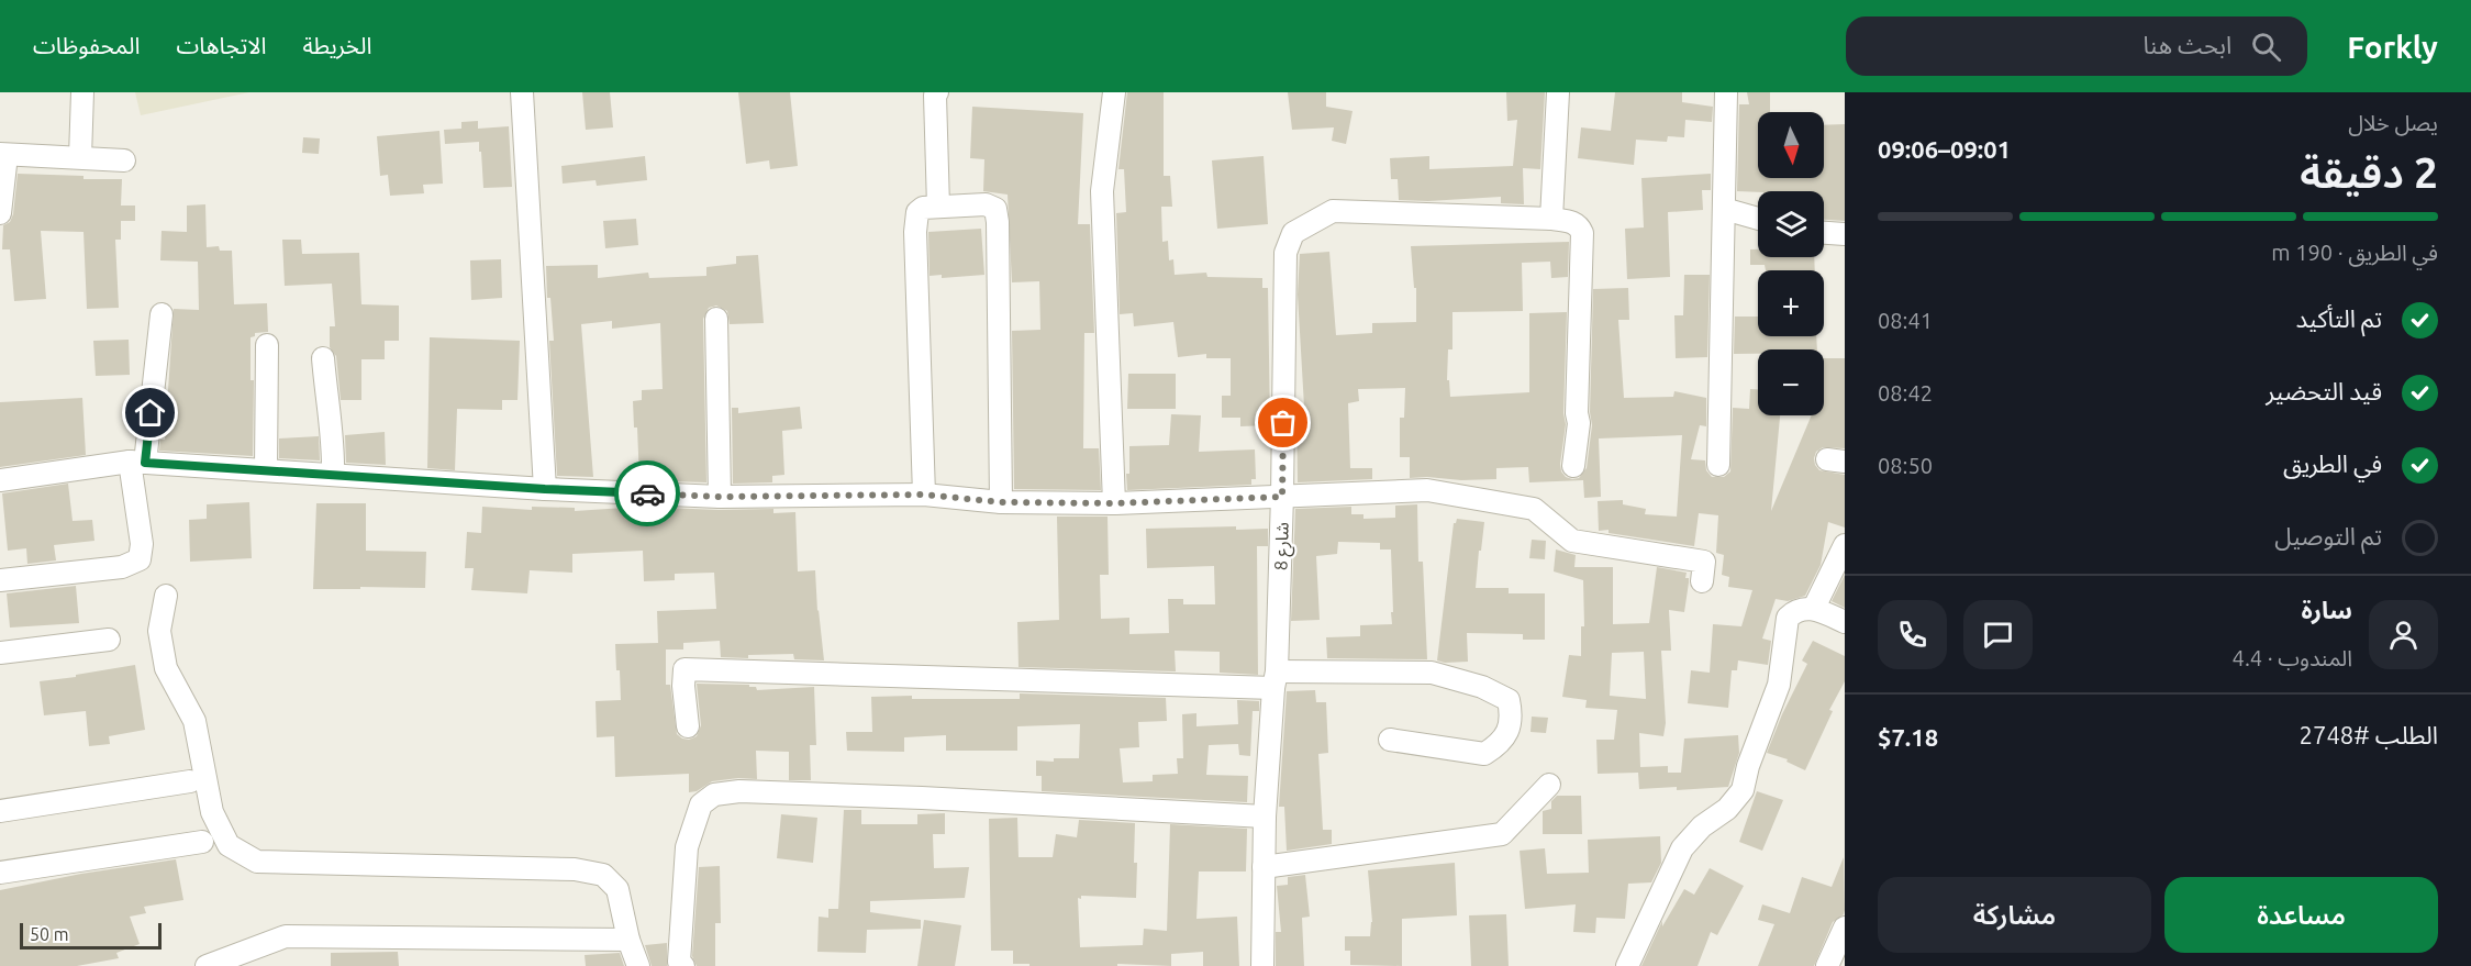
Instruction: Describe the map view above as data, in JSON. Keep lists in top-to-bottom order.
{
  "streets": {
    "street": ["شارع 8"]
  },
  "scale_bar": "50 m",
  "north": "bottom",
  "page": {
    "header": "Forkly",
    "search": "ابحث هنا",
    "nav": ["الخريطة", "الاتجاهات", "المحفوظات"],
    "heading": ["2 دقيقة", "يصل خلال", "09:01–09:06"],
    "panel": [
      "سارة",
      "المندوب · 4.4",
      "الطلب #2748",
      "$7.18"
    ],
    "map_buttons": ["+", "−"],
    "bar": "في الطريق · 190 m",
    "list": [
      ["تم التأكيد", "08:41"],
      ["قيد التحضير", "08:42"],
      ["في الطريق", "08:50"],
      "تم التوصيل"
    ],
    "buttons": ["مساعدة", "مشاركة"],
    "scale": "50 m"
  }
}
